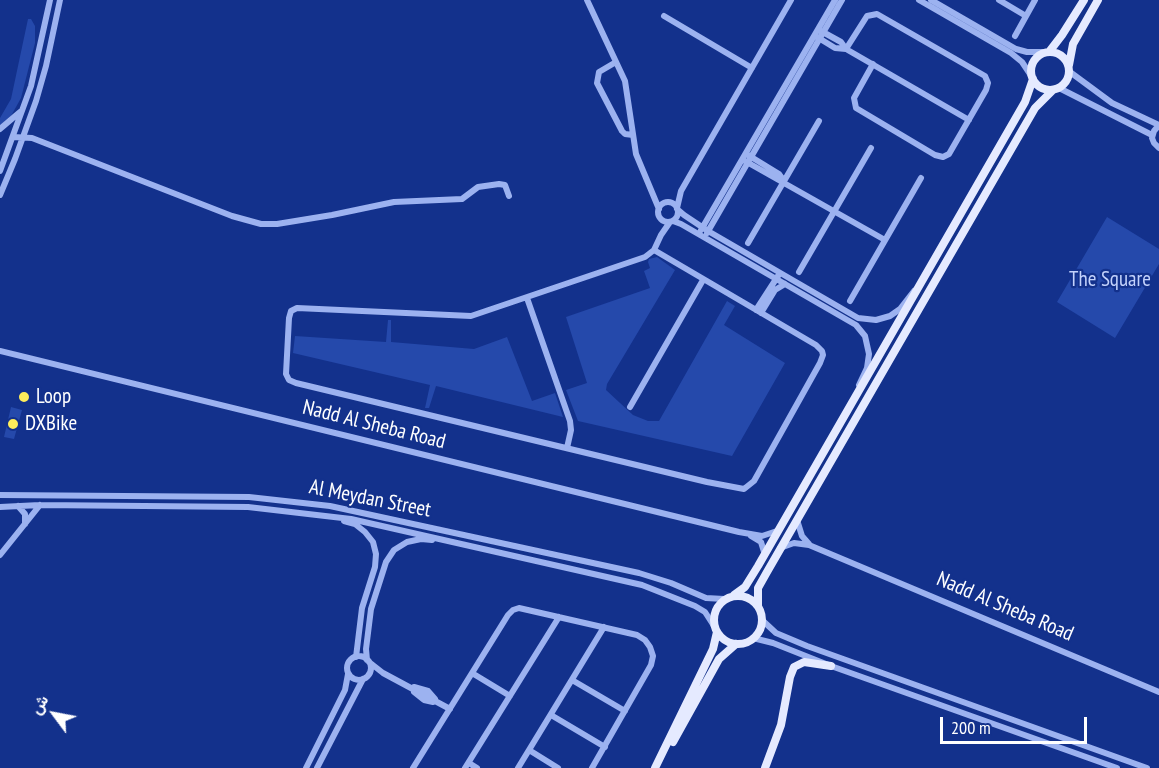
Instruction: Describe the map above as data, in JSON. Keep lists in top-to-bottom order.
{
  "streets": {
    "street": ["Nadd Al Sheba Road", "Al Meydan Street"]
  },
  "parks": ["The Square"],
  "places": ["Loop", "DXBike"],
  "scale_bar": "200 m",
  "north": "top left"
}
